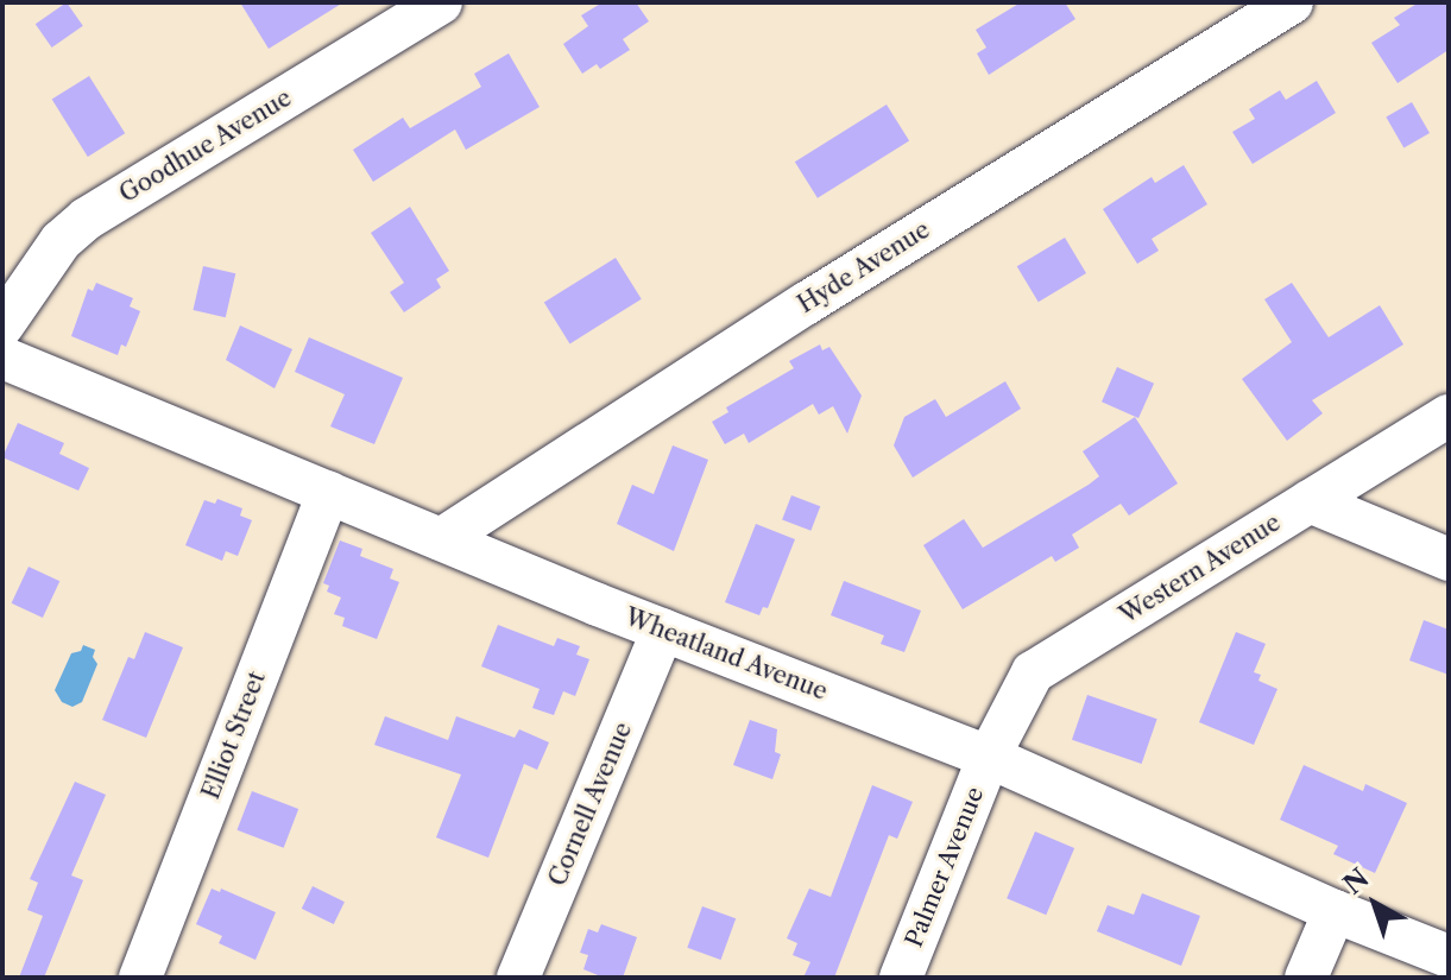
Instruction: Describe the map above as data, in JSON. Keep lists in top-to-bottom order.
{
  "streets": {
    "street": [
      "Goodhue Avenue",
      "Hyde Avenue",
      "Western Avenue",
      "Wheatland Avenue",
      "Elliot Street",
      "Cornell Avenue",
      "Palmer Avenue"
    ]
  },
  "crossings": [
    ["Hyde Avenue", "Wheatland Avenue"],
    ["Western Avenue", "Wheatland Avenue"],
    ["Western Avenue", "Palmer Avenue"],
    ["Wheatland Avenue", "Elliot Street"],
    ["Wheatland Avenue", "Cornell Avenue"],
    ["Wheatland Avenue", "Palmer Avenue"]
  ],
  "north": "top left"
}
